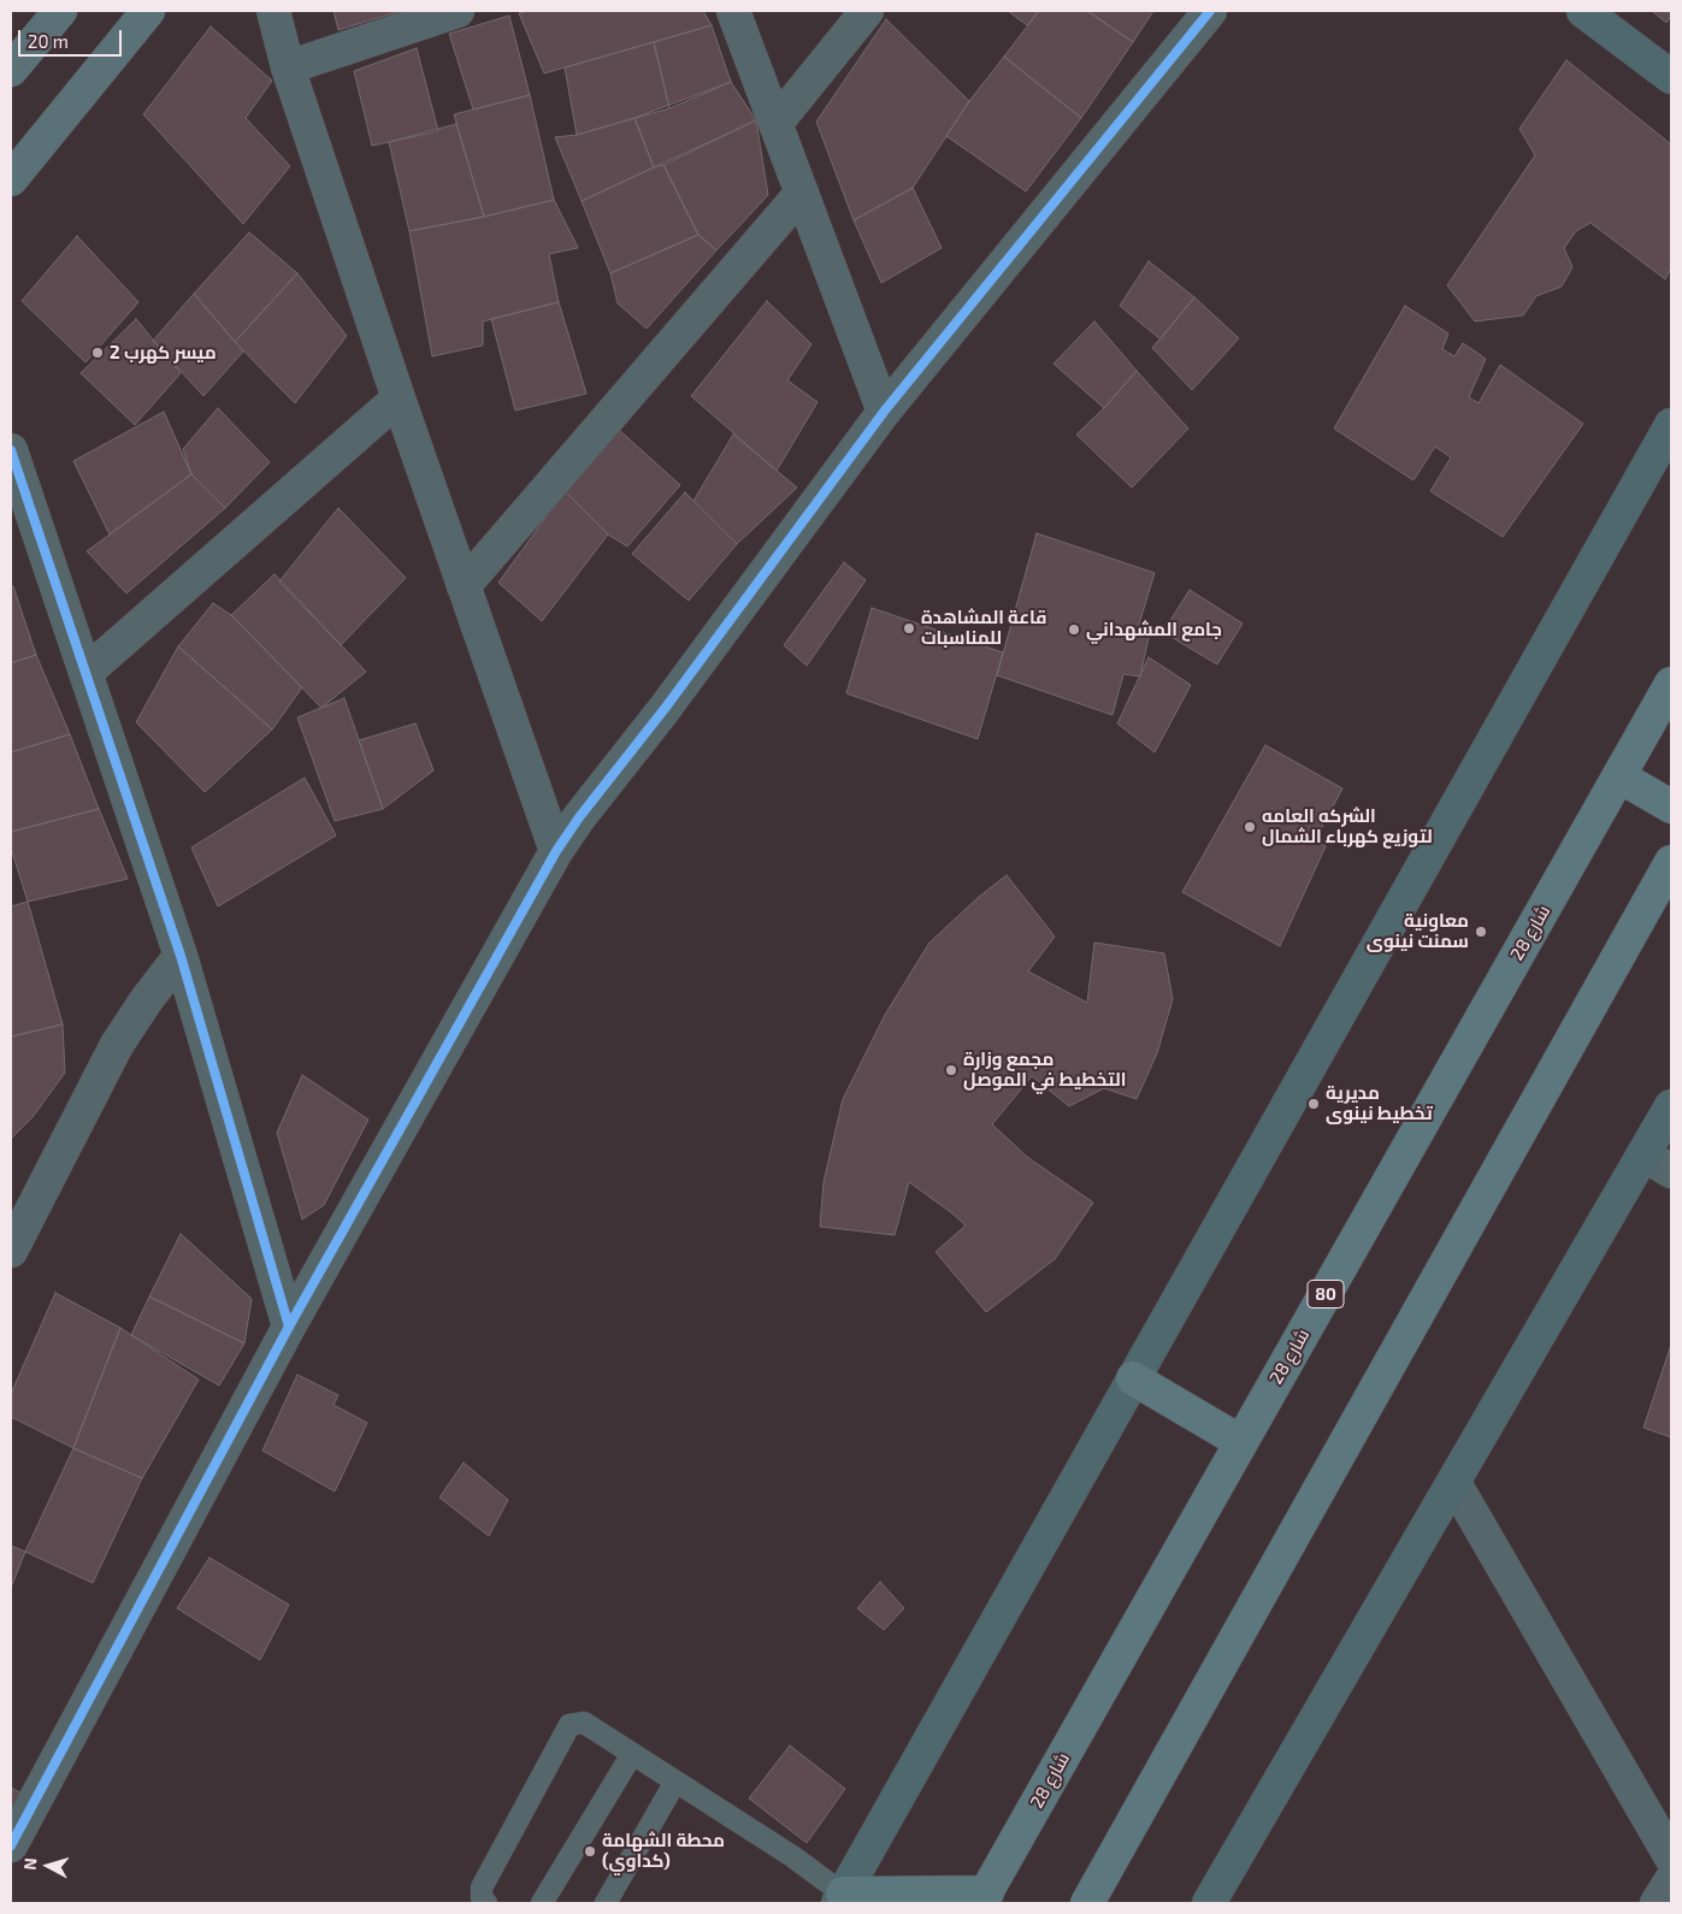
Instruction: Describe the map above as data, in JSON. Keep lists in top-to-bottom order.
{
  "streets": {
    "highway": ["شارع 28", "80"]
  },
  "places": [
    "ميسر كهرب 2",
    "قاعة المشاهدة للمناسبات",
    "جامع المشهداني",
    "الشركه العامه لتوزيع كهرباء الشمال",
    "معاونية سمنت نينوى",
    "مجمع وزارة التخطيط في الموصل",
    "مديرية تخطيط نينوى",
    "محطة الشهامة (كداوي)"
  ],
  "scale_bar": "20 m",
  "north": "left"
}
